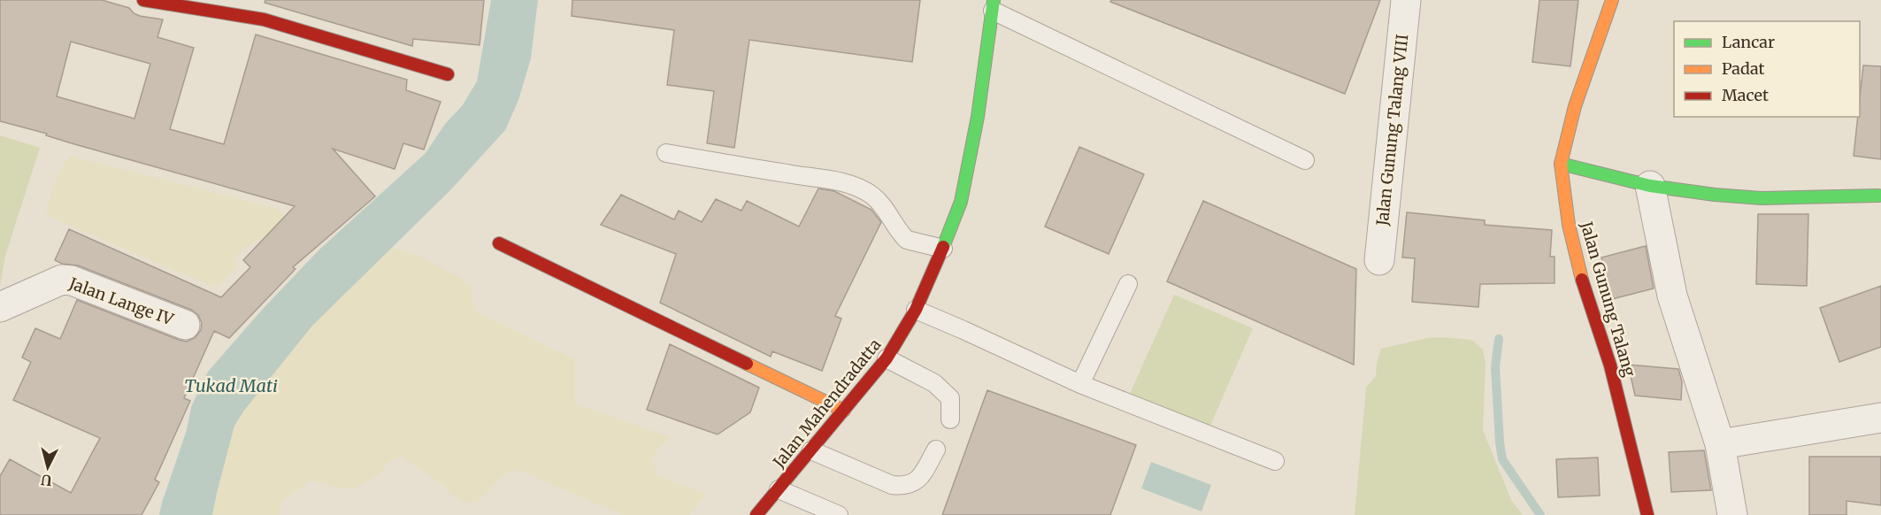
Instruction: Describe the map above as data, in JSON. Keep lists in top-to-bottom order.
{
  "streets": {
    "main road": ["Jalan Gunung Talang", "Jalan Mahendradatta"],
    "street": ["Jalan Gunung Talang VIII", "Jalan Lange IV"]
  },
  "water": ["Tukad Mati"],
  "legend": ["Lancar", "Padat", "Macet"],
  "north": "bottom"
}
